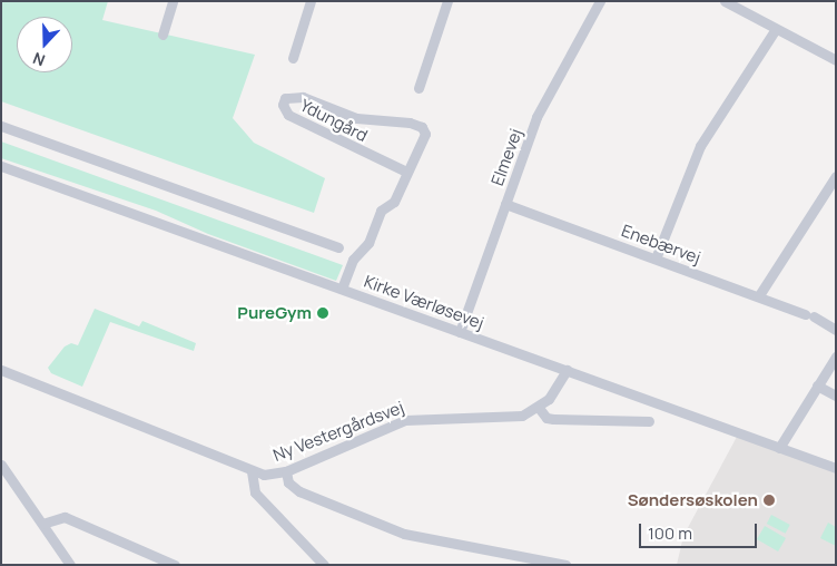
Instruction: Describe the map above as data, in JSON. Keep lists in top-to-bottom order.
{
  "streets": {
    "street": [
      "Ydungård",
      "Elmevej",
      "Enebærvej",
      "Kirke Værløsevej",
      "Ny Vestergårdsvej"
    ]
  },
  "crossings": [
    ["Ydungård", "Kirke Værløsevej"],
    ["Elmevej", "Enebærvej"],
    ["Elmevej", "Kirke Værløsevej"]
  ],
  "places": ["PureGym", "Søndersøskolen"],
  "scale_bar": "100 m",
  "north": "bottom"
}
